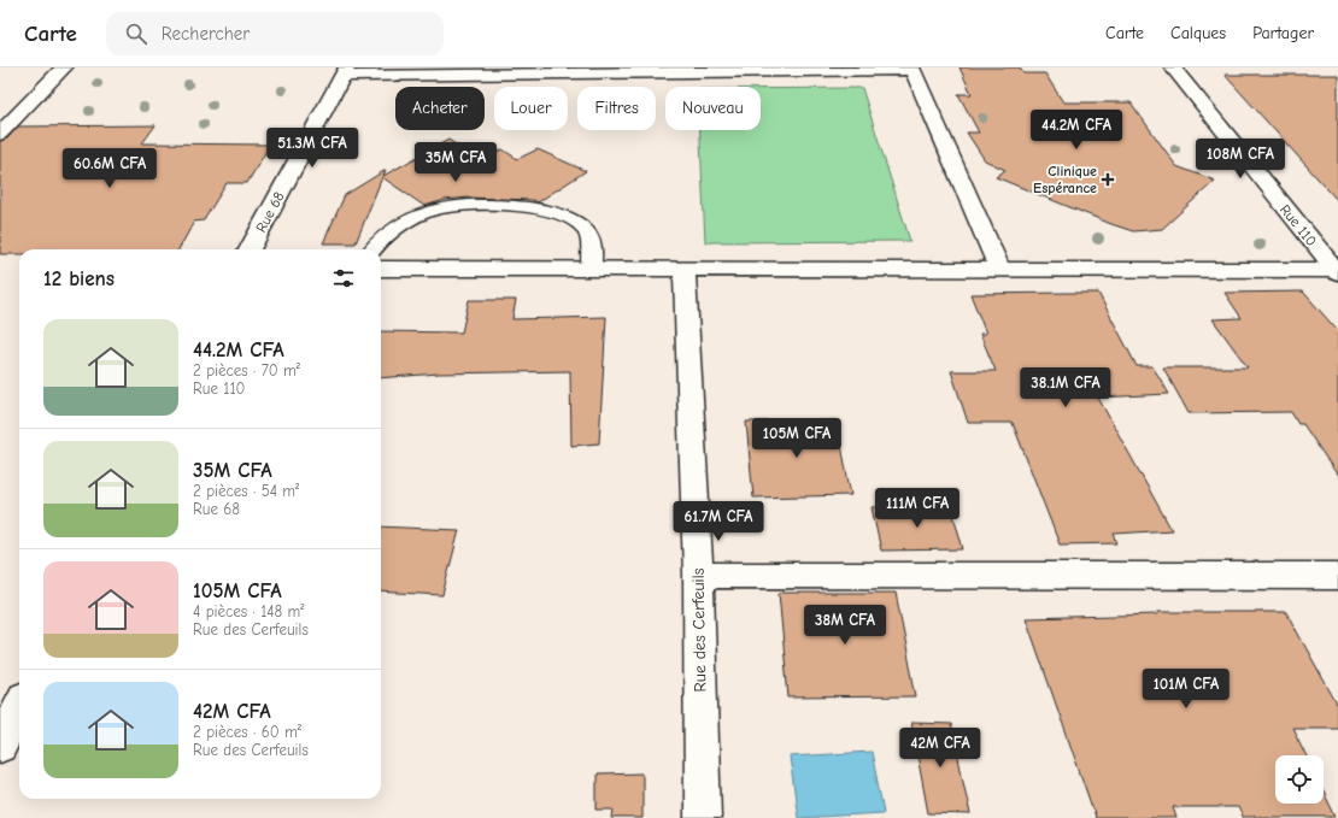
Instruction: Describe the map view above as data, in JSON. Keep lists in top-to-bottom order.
{
  "streets": {
    "street": ["Rue 68", "Rue 110", "Rue des Cerfeuils"]
  },
  "places": {
    "health": ["Clinique Espérance"]
  },
  "page": {
    "header": "Carte",
    "search": "Rechercher",
    "nav": ["Carte", "Calques", "Partager"],
    "chip": [
      "Acheter",
      "Louer",
      "Filtres",
      "Nouveau"
    ],
    "price": [
      "44.2M CFA",
      "51.3M CFA",
      "108M CFA",
      "35M CFA",
      "60.6M CFA",
      "38.1M CFA",
      "105M CFA",
      "111M CFA",
      "61.7M CFA",
      "38M CFA",
      "101M CFA",
      "42M CFA"
    ],
    "heading": "12 biens",
    "list": [
      {
        "name": "44.2M CFA",
        "note": "2 pièces · 70 m² · Rue 110"
      },
      {
        "name": "35M CFA",
        "note": "2 pièces · 54 m² · Rue 68"
      },
      {
        "name": "105M CFA",
        "note": "4 pièces · 148 m² · Rue des Cerfeuils"
      },
      {
        "name": "42M CFA",
        "note": "2 pièces · 60 m² · Rue des Cerfeuils"
      }
    ]
  }
}
